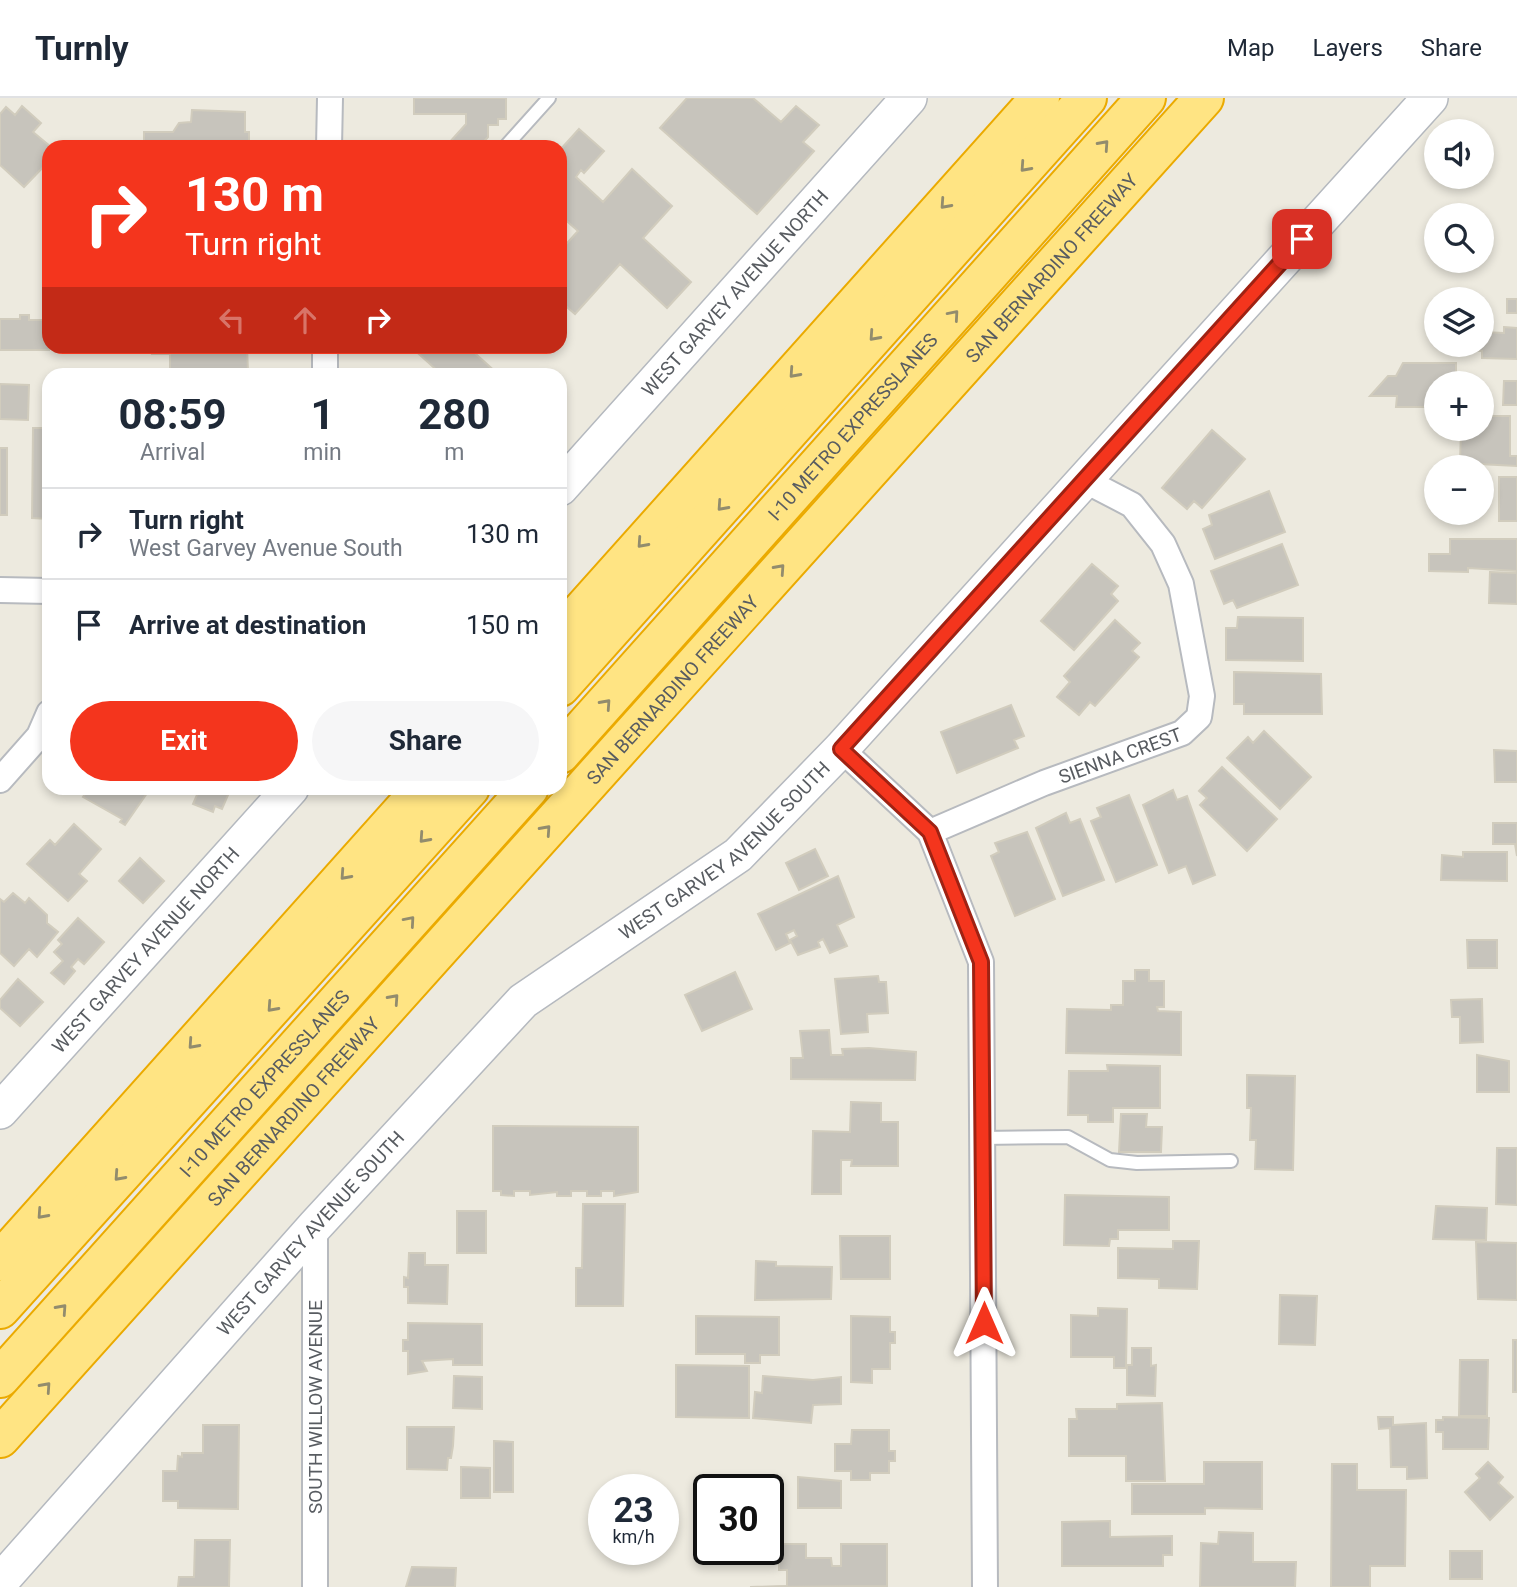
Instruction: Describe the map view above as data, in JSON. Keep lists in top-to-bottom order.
{
  "streets": {
    "highway": ["SAN BERNARDINO FREEWAY", "I-10 METRO EXPRESSLANES"],
    "street": [
      "WEST GARVEY AVENUE NORTH",
      "SIENNA CREST",
      "WEST GARVEY AVENUE SOUTH",
      "SOUTH WILLOW AVENUE"
    ]
  },
  "crossings": [
    ["SIENNA CREST", "WEST GARVEY AVENUE SOUTH"],
    ["WEST GARVEY AVENUE SOUTH", "SOUTH WILLOW AVENUE"]
  ],
  "page": {
    "header": "Turnly",
    "nav": ["Map", "Layers", "Share"],
    "map_buttons": ["+", "−"],
    "turn": ["130 m", "Turn right"],
    "eta": [
      "08:59",
      "Arrival",
      "1",
      "min",
      "280",
      "m"
    ],
    "list": [
      {
        "name": "Turn right",
        "note": "West Garvey Avenue South",
        "value": "130 m"
      },
      {
        "name": "Arrive at destination",
        "value": "150 m"
      }
    ],
    "buttons": ["Exit", "Share"],
    "speed": "23 km/h",
    "limit": "30"
  }
}
